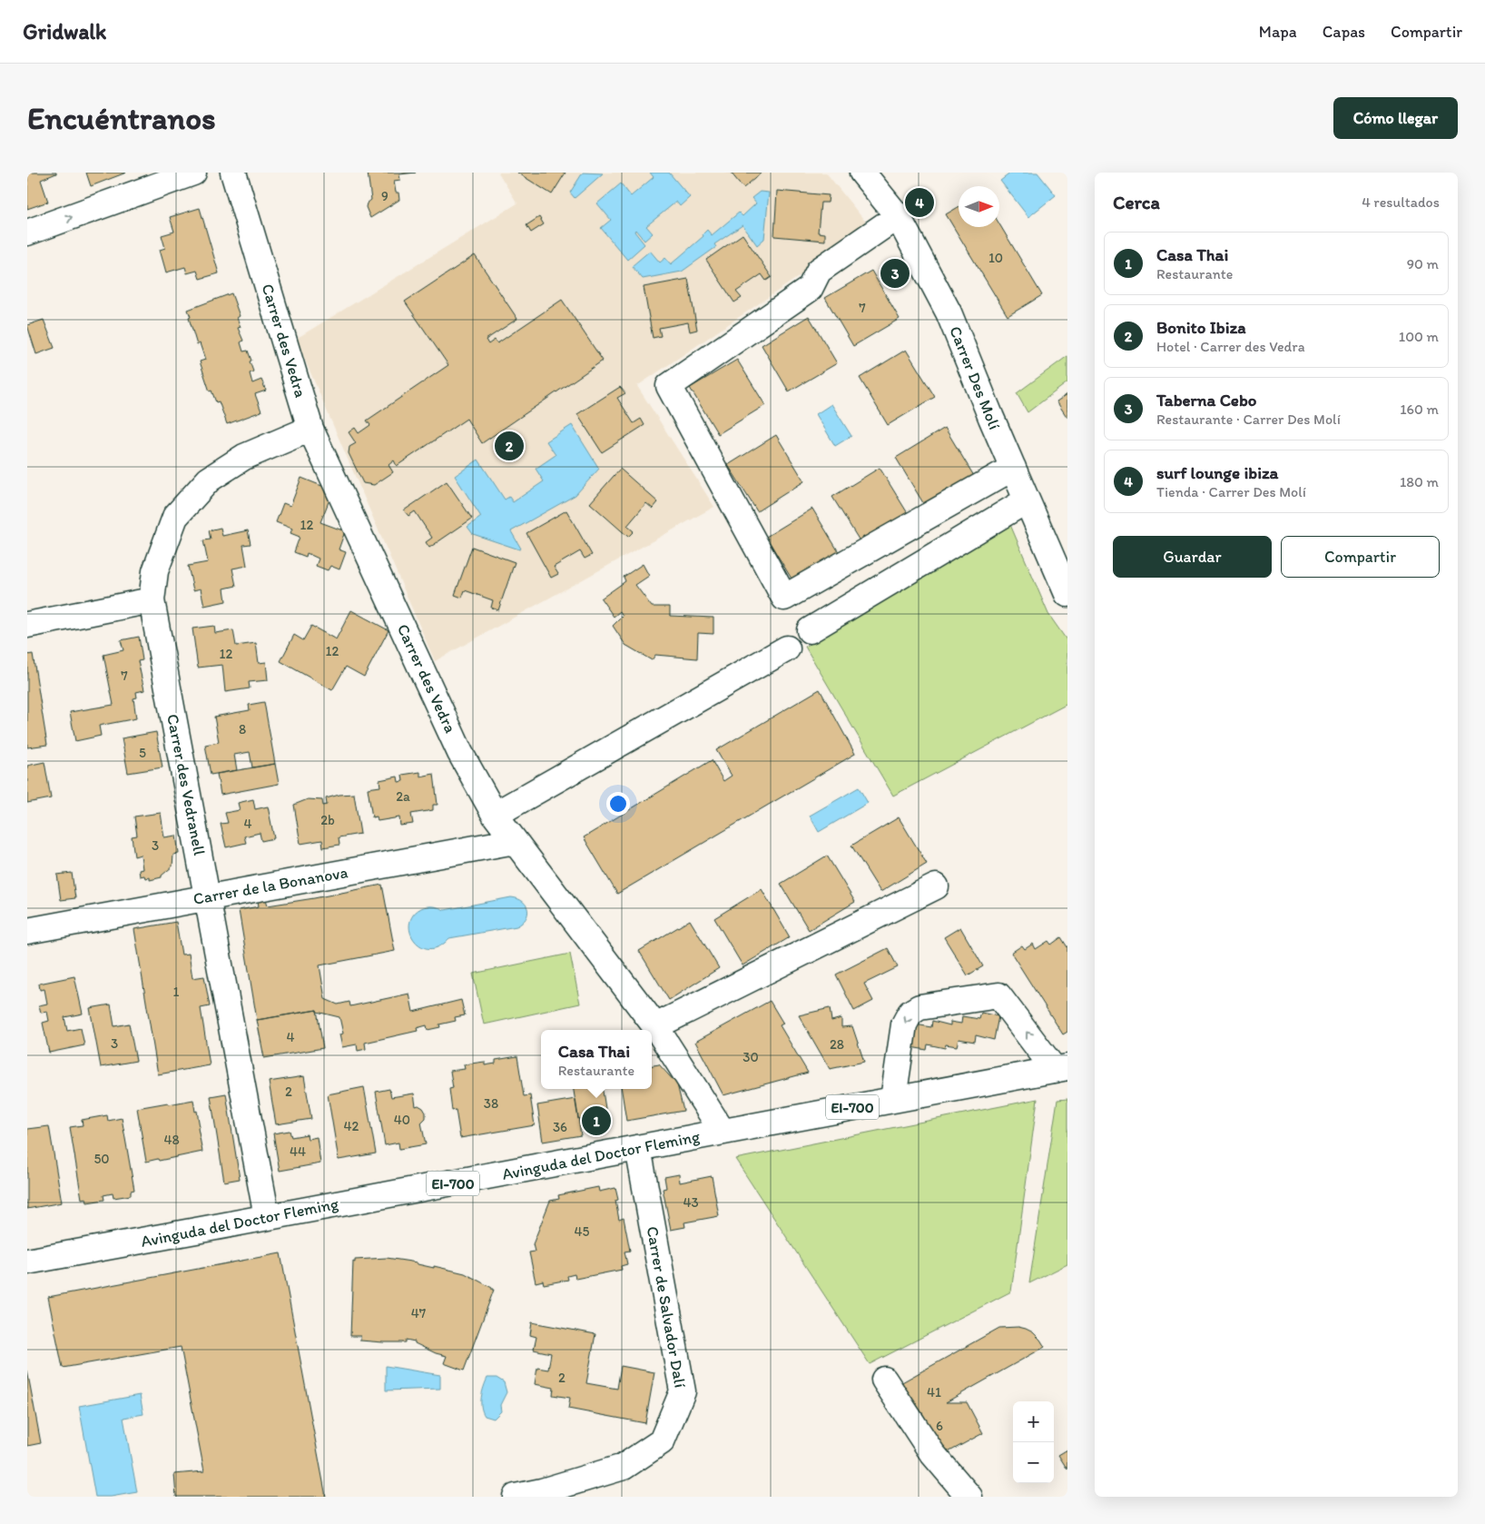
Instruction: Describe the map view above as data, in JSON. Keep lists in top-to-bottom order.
{
  "streets": {
    "street": [
      "Carrer des Vedra",
      "Carrer Des Molí",
      "Carrer des Vedranell",
      "Carrer de la Bonanova",
      "EI-700",
      "Avinguda del Doctor Fleming",
      "Carrer de Salvador Dalí"
    ]
  },
  "crossings": [
    ["Carrer des Vedra", "Carrer des Vedranell"],
    ["Carrer des Vedra", "Carrer de la Bonanova"],
    ["Carrer des Vedra", "Avinguda del Doctor Fleming"],
    ["Carrer des Vedranell", "Carrer de la Bonanova"],
    ["Carrer des Vedranell", "Avinguda del Doctor Fleming"],
    ["Avinguda del Doctor Fleming", "Carrer de Salvador Dalí"]
  ],
  "house_numbers": [
    "9",
    "10",
    "7",
    "12",
    "12",
    "12",
    "7",
    "8",
    "5",
    "2a",
    "2b",
    "4",
    "3",
    "1",
    "4",
    "3",
    "28",
    "30",
    "2",
    "38",
    "40",
    "42",
    "36",
    "48",
    "44",
    "50",
    "43",
    "45",
    "47",
    "2",
    "41",
    "6"
  ],
  "north": "right",
  "page": {
    "header": "Gridwalk",
    "nav": ["Mapa", "Capas", "Compartir"],
    "buttons": [
      "Cómo llegar",
      ["Guardar", "Compartir"]
    ],
    "title": "Encuéntranos",
    "heading": ["Cerca", "4 resultados"],
    "pins": [
      "4",
      "3",
      "2",
      "1"
    ],
    "list": [
      {
        "mark": "1",
        "name": "Casa Thai",
        "note": "Restaurante",
        "value": "90 m"
      },
      {
        "mark": "2",
        "name": "Bonito Ibiza",
        "note": "Hotel · Carrer des Vedra",
        "value": "100 m"
      },
      {
        "mark": "3",
        "name": "Taberna Cebo",
        "note": "Restaurante · Carrer Des Molí",
        "value": "160 m"
      },
      {
        "mark": "4",
        "name": "surf lounge ibiza",
        "note": "Tienda · Carrer Des Molí",
        "value": "180 m"
      }
    ],
    "popup": ["Casa Thai", "Restaurante"],
    "map_buttons": ["+", "−"]
  }
}
